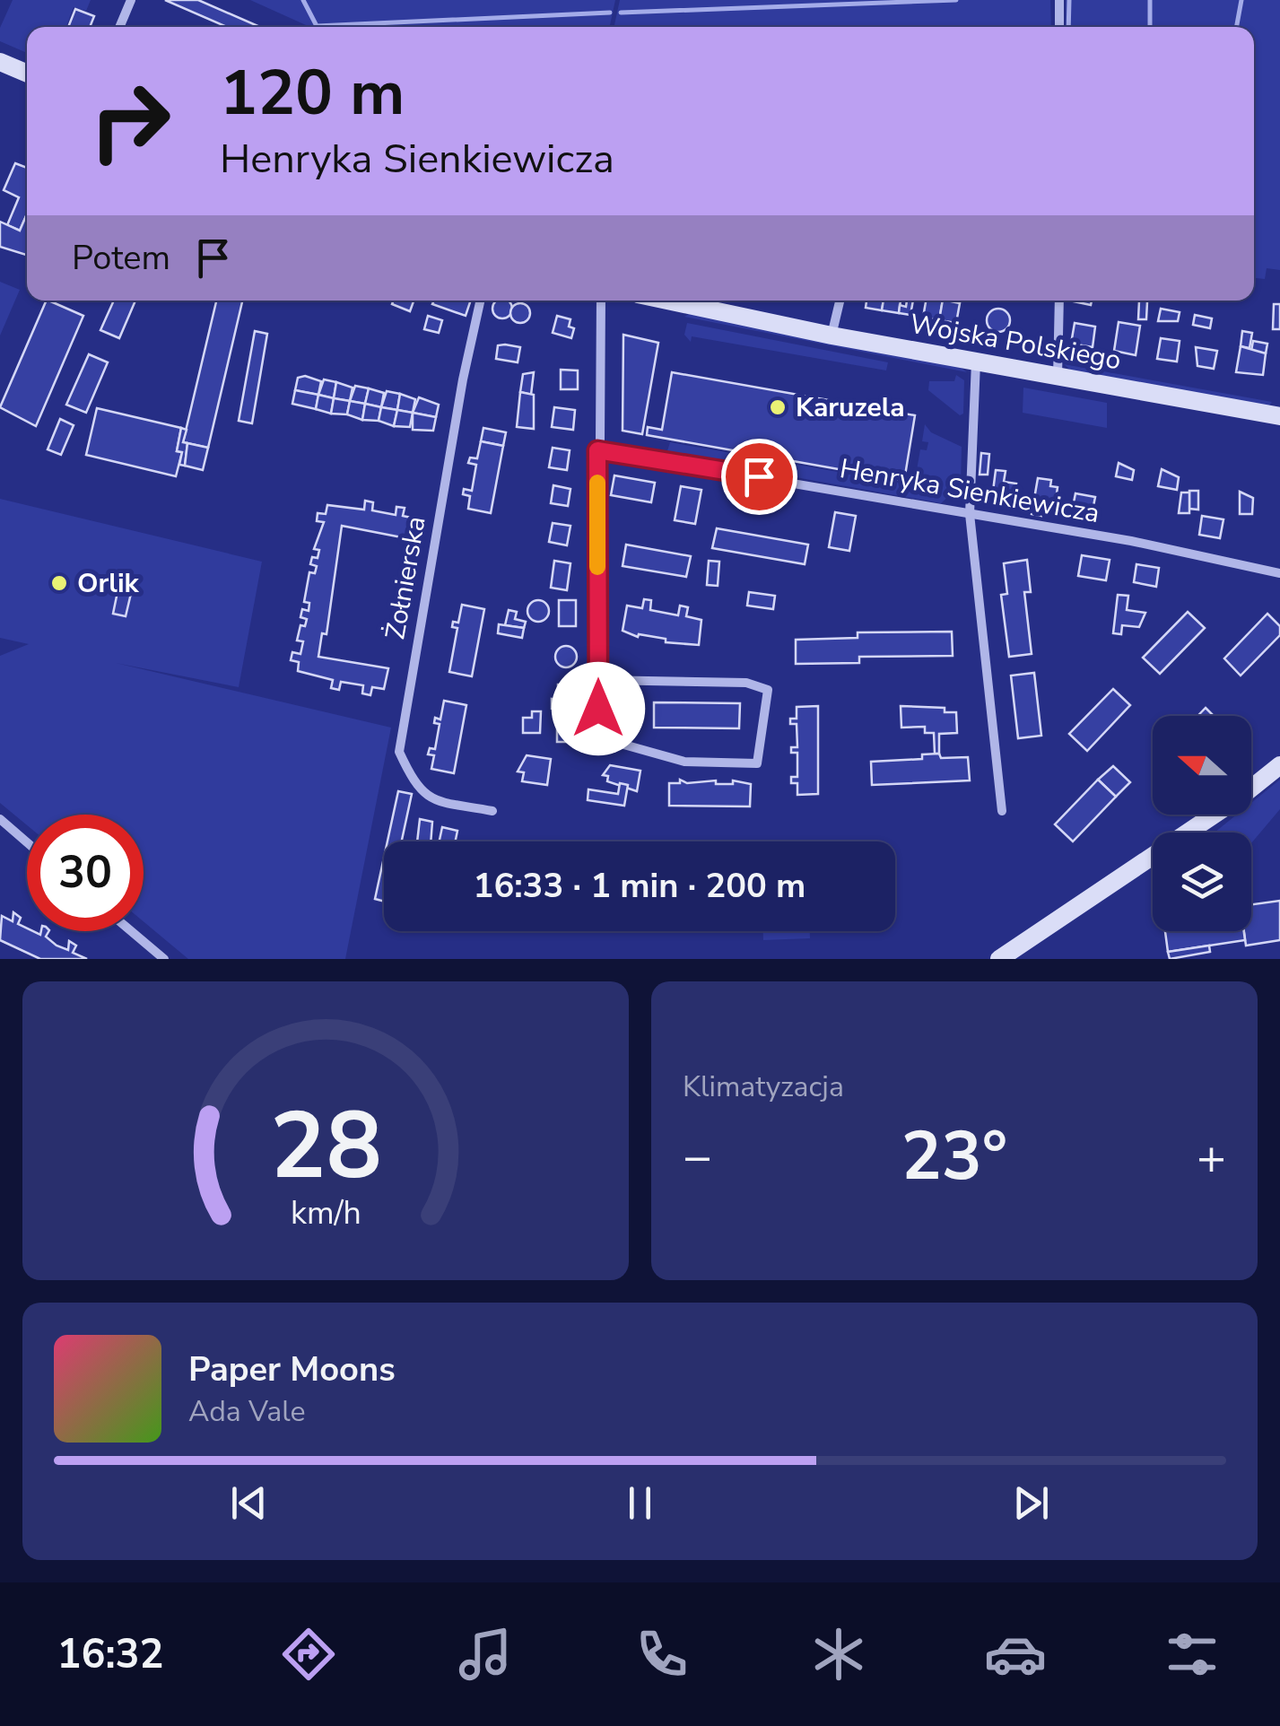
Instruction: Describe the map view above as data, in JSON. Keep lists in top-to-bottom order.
{
  "streets": {
    "street": ["Wojska Polskiego", "Henryka Sienkiewicza", "Żołnierska"]
  },
  "places": ["Karuzela", "Orlik"],
  "north": "left",
  "page": {
    "turn": ["120 m", "Henryka Sienkiewicza"],
    "then": "Potem",
    "limit": "30",
    "trip": "16:33 · 1 min · 200 m",
    "tile": "Klimatyzacja",
    "heat": ["−", "23°", "+"],
    "song": ["Paper Moons", "Ada Vale"],
    "tabs": "16:32",
    "gauge": ["28", "km/h"]
  }
}
